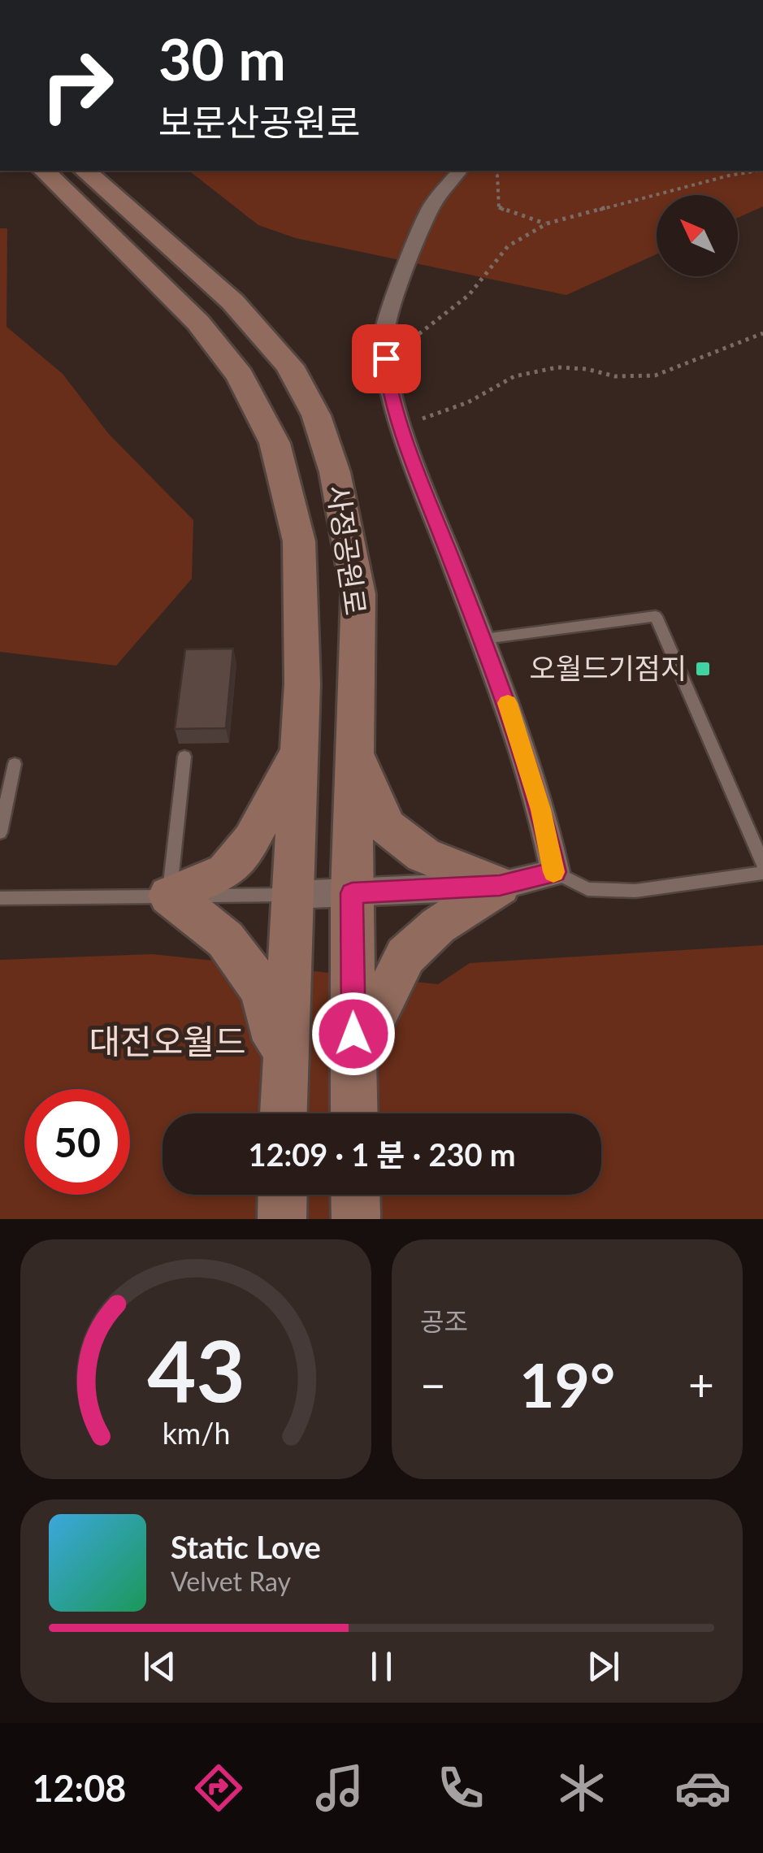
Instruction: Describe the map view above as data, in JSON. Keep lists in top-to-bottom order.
{
  "streets": {
    "main road": ["사정공원로"]
  },
  "parks": ["대전오월드"],
  "places": {
    "transit": ["오월드기점지"]
  },
  "north": "top left",
  "page": {
    "turn": ["30 m", "보문산공원로"],
    "limit": "50",
    "trip": "12:09 · 1 분 · 230 m",
    "tile": "공조",
    "heat": ["−", "19°", "+"],
    "song": ["Static Love", "Velvet Ray"],
    "tabs": "12:08",
    "gauge": ["43", "km/h"]
  }
}
